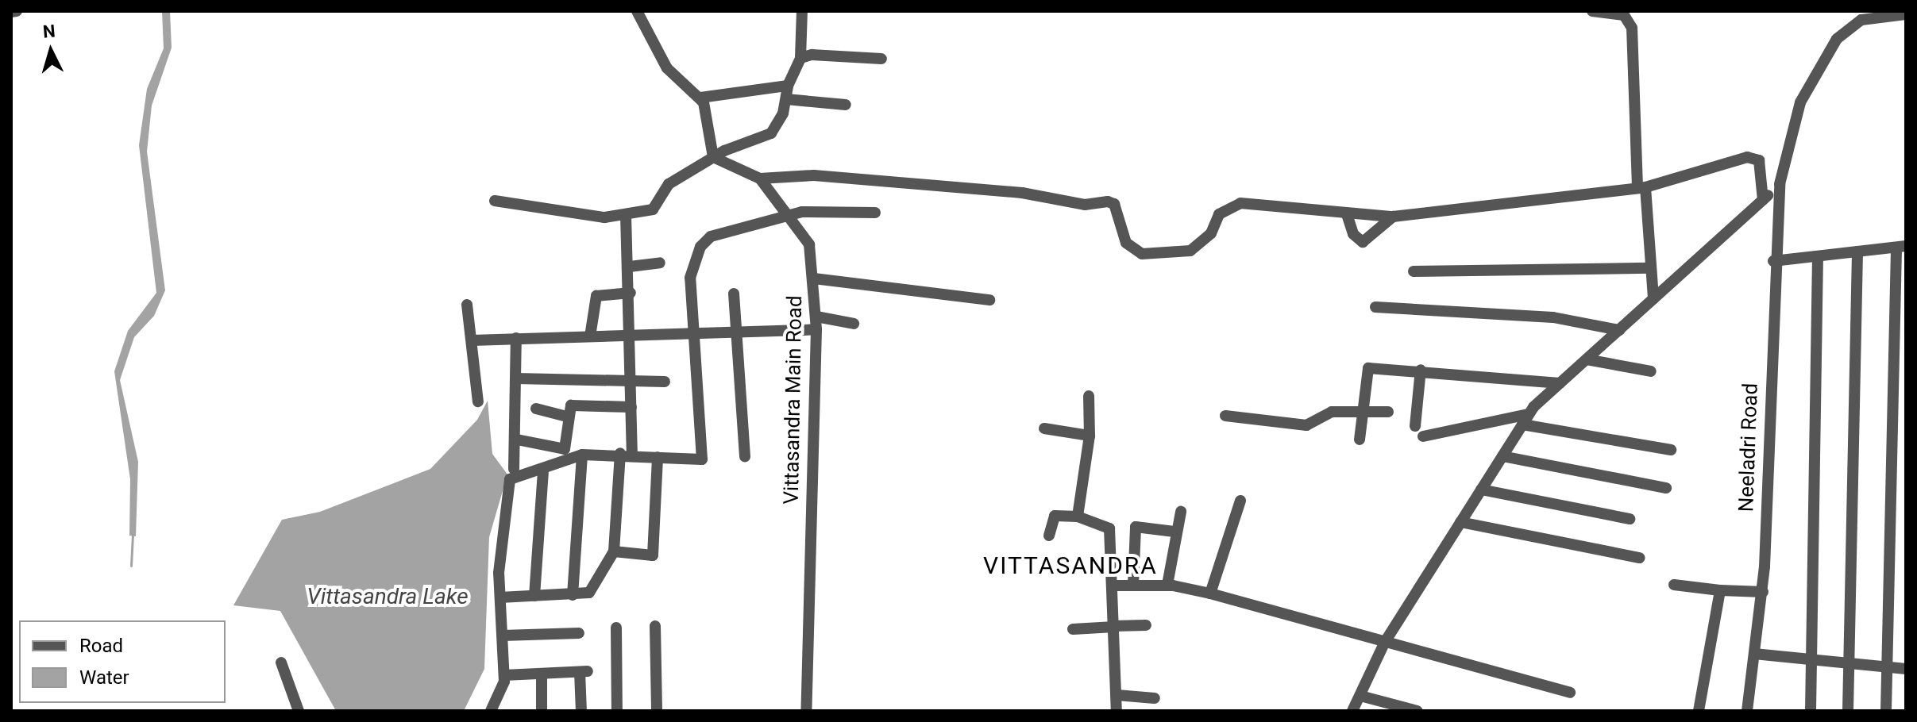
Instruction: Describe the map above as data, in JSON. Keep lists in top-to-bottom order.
{
  "streets": {
    "street": ["Vittasandra Main Road", "Neeladri Road"]
  },
  "districts": ["VITTASANDRA"],
  "water": ["Vittasandra Lake"],
  "legend": ["Road", "Water"],
  "north": "top"
}
